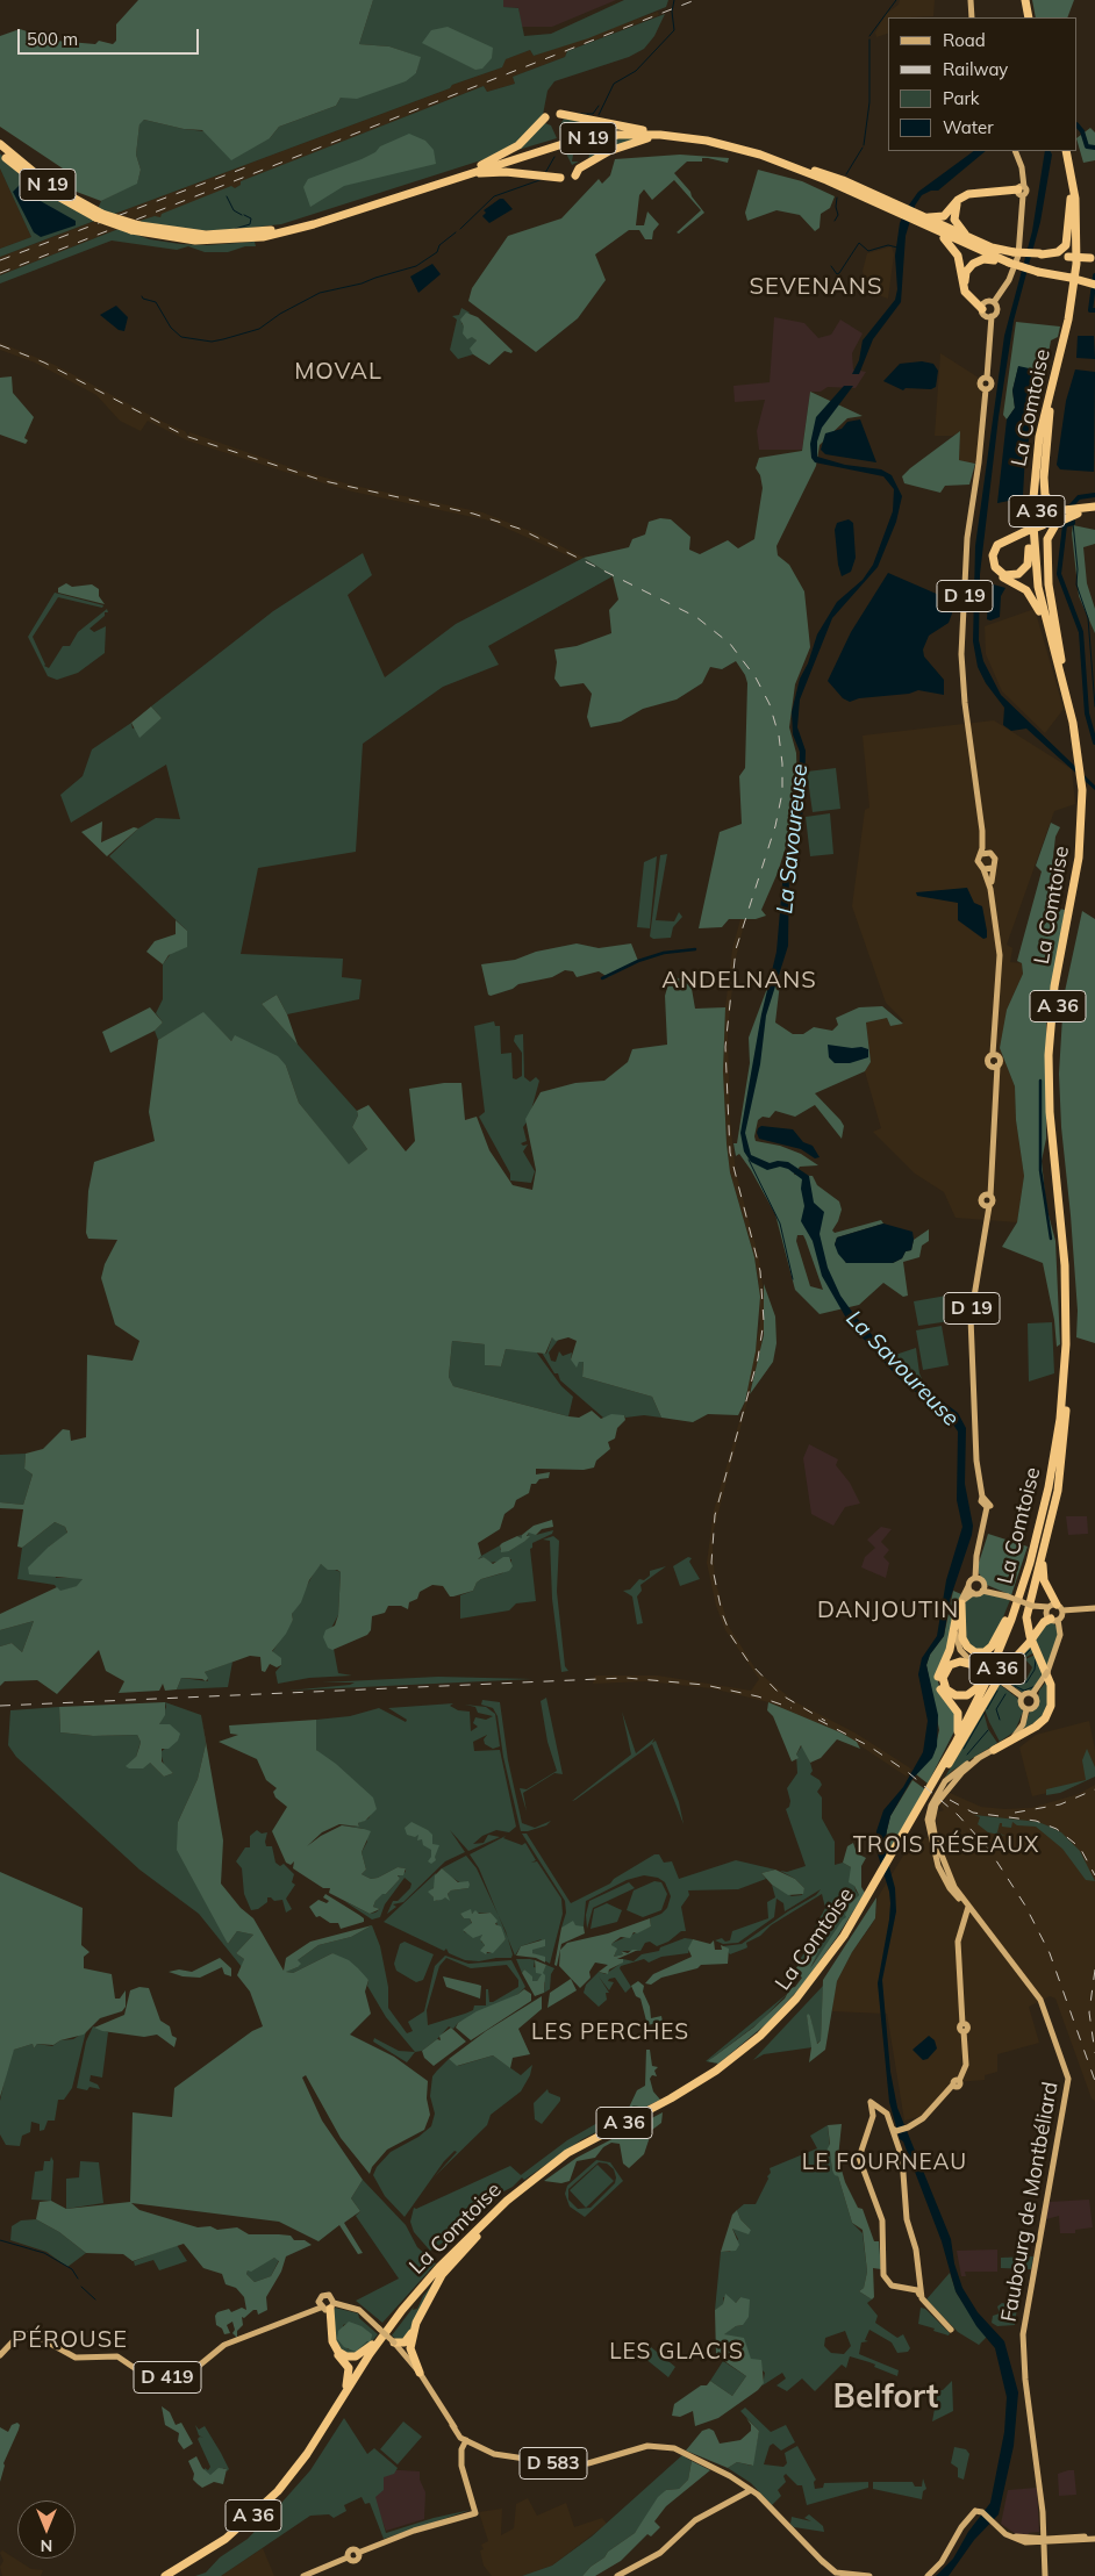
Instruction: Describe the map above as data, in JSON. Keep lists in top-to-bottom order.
{
  "streets": {
    "highway": ["N 19", "La Comtoise", "A 36"],
    "main road": [
      "D 19",
      "Faubourg de Montbéliard",
      "D 419",
      "D 583"
    ]
  },
  "districts": [
    "SEVENANS",
    "MOVAL",
    "ANDELNANS",
    "DANJOUTIN",
    "TROIS RÉSEAUX",
    "LES PERCHES",
    "LE FOURNEAU",
    "PÉROUSE",
    "LES GLACIS",
    "Belfort"
  ],
  "water": ["La Savoureuse"],
  "legend": [
    "Road",
    "Railway",
    "Park",
    "Water"
  ],
  "scale_bar": "500 m",
  "north": "bottom"
}
